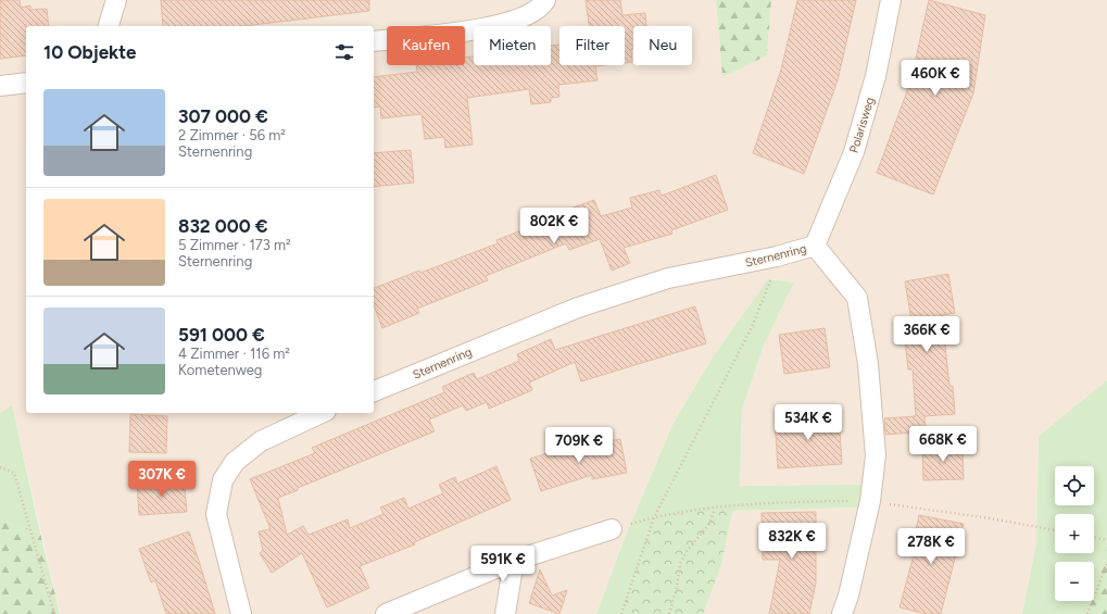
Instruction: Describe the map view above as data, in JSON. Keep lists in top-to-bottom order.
{
  "streets": {
    "street": ["Polarisweg", "Sternenring"]
  },
  "crossings": [
    ["Polarisweg", "Sternenring"]
  ],
  "page": {
    "chip": [
      "Kaufen",
      "Mieten",
      "Filter",
      "Neu"
    ],
    "heading": "10 Objekte",
    "price": [
      "460K €",
      "802K €",
      "366K €",
      "534K €",
      "668K €",
      "709K €",
      "307K €",
      "832K €",
      "278K €",
      "591K €"
    ],
    "list": [
      {
        "name": "307 000 €",
        "note": "2 Zimmer · 56 m² · Sternenring"
      },
      {
        "name": "832 000 €",
        "note": "5 Zimmer · 173 m² · Sternenring"
      },
      {
        "name": "591 000 €",
        "note": "4 Zimmer · 116 m² · Kometenweg"
      }
    ],
    "map_buttons": ["+", "−"]
  }
}
